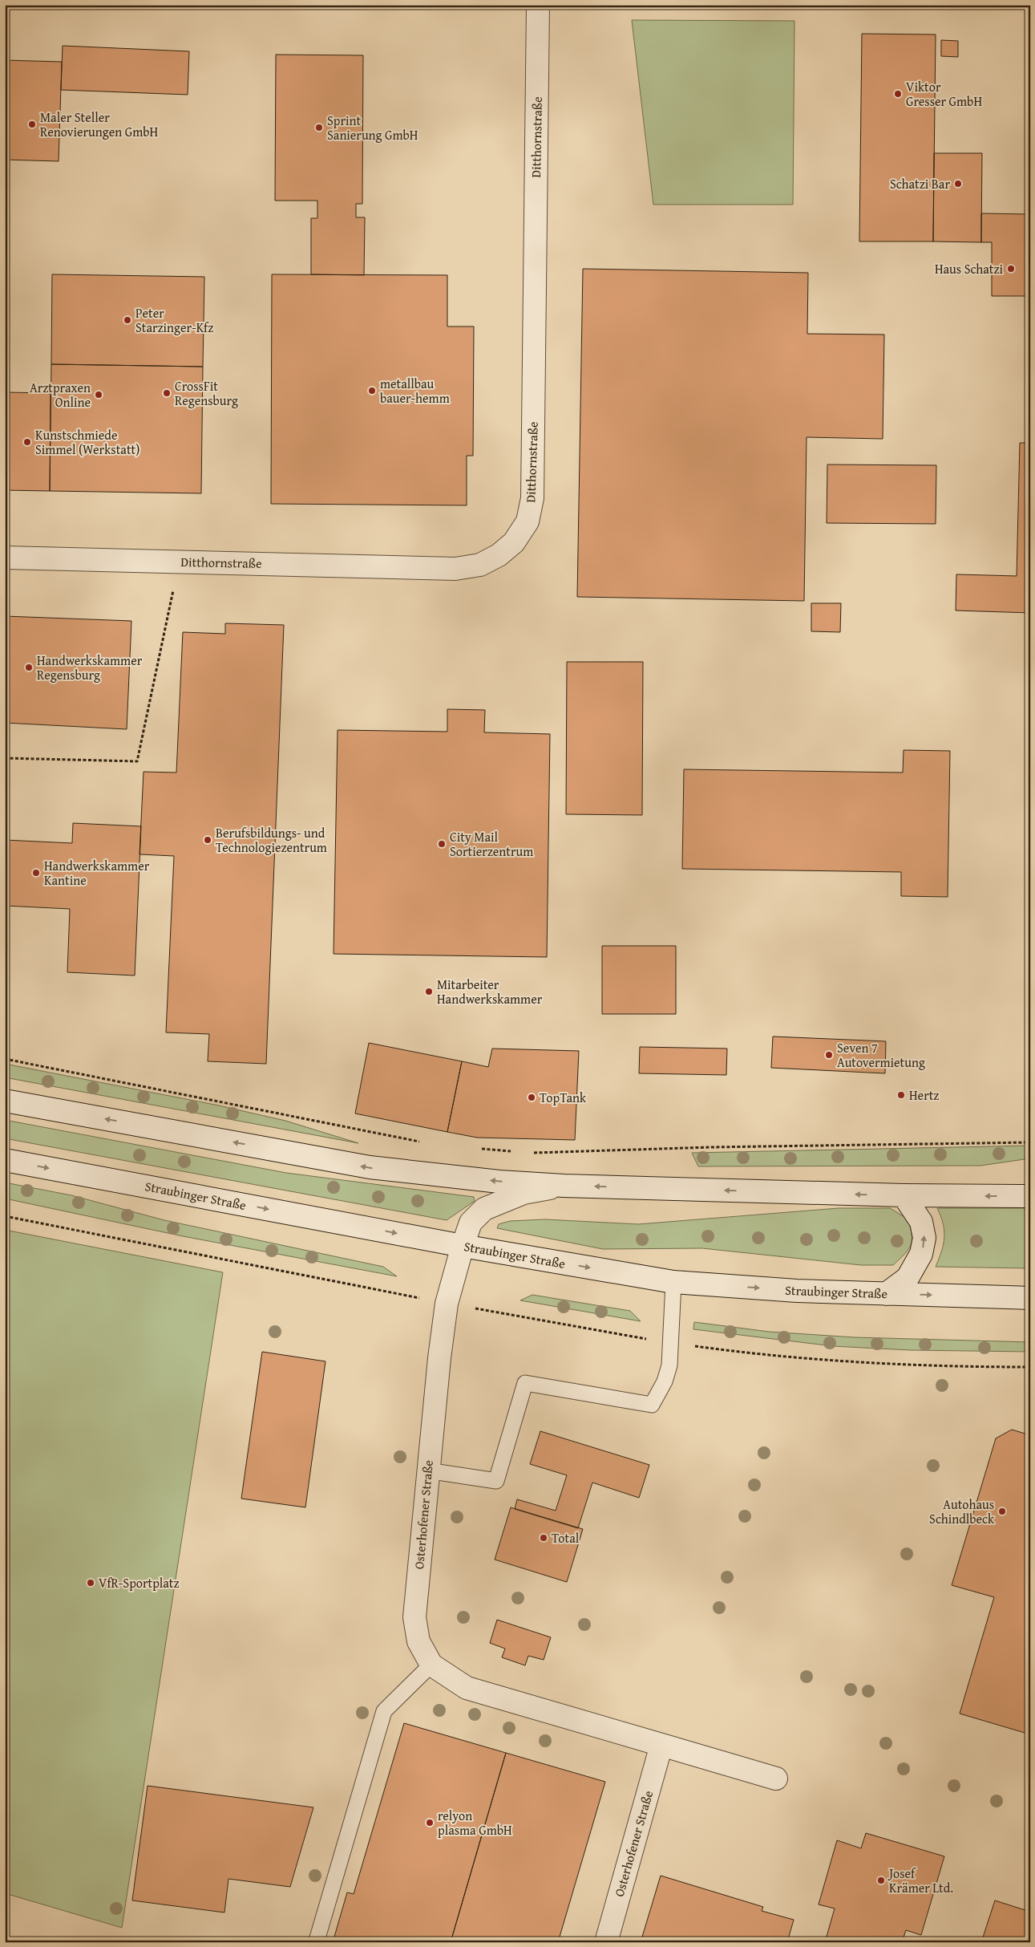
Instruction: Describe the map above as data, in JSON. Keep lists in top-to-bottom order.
{
  "streets": {
    "main road": ["Ditthornstraße", "Straubinger Straße", "Osterhofener Straße"]
  },
  "crossings": [
    ["Straubinger Straße", "Osterhofener Straße"]
  ],
  "places": [
    "Viktor Gresser GmbH",
    "Maler Steller Renovierungen GmbH",
    "Sprint Sanierung GmbH",
    "Schatzi Bar",
    "Haus Schatzi",
    "Peter Starzinger-Kfz",
    "metallbau bauer-hemm",
    "CrossFit Regensburg",
    "Arztpraxen Online",
    "Kunstschmiede Simmel (Werkstatt)",
    "Handwerkskammer Regensburg",
    "Berufsbildungs- und Technologiezentrum",
    "City Mail Sortierzentrum",
    "Handwerkskammer Kantine",
    "Mitarbeiter Handwerkskammer",
    "Seven 7 Autovermietung",
    "Hertz",
    "TopTank",
    "Autohaus Schindlbeck",
    "Total",
    "VfR-Sportplatz",
    "relyon plasma GmbH",
    "Josef Krämer Ltd."
  ]
}
